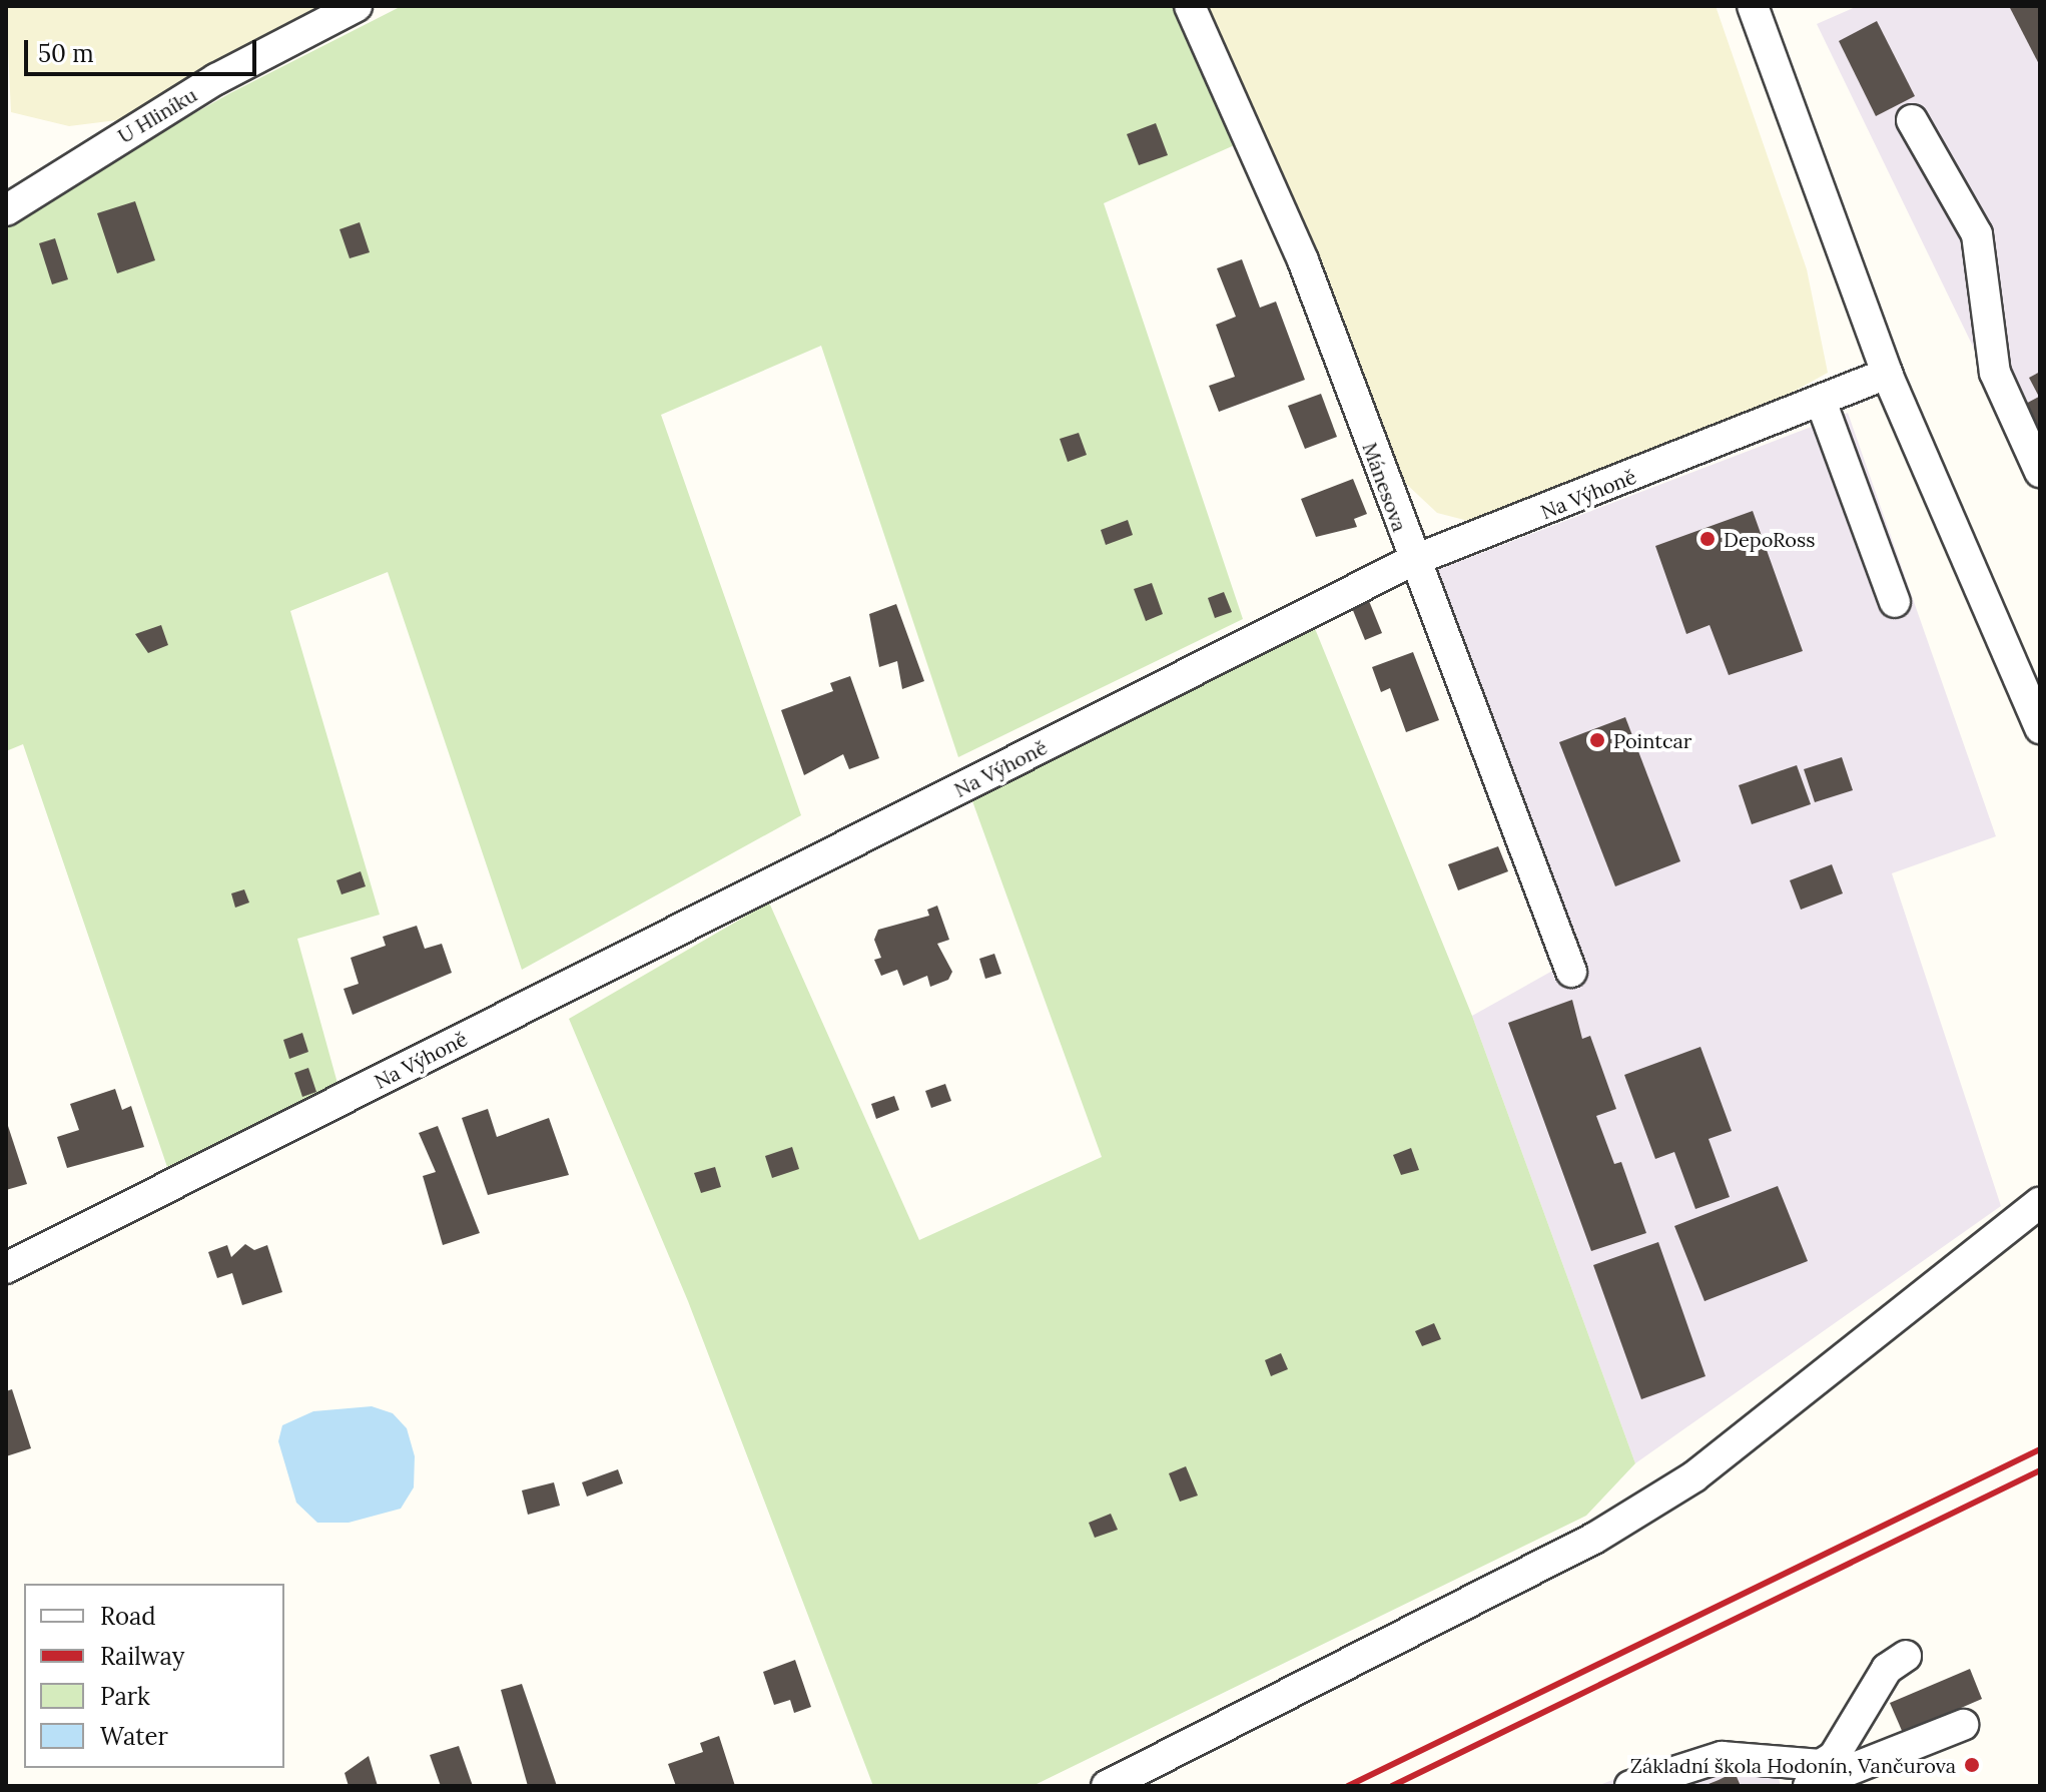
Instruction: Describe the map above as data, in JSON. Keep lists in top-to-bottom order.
{
  "streets": {
    "street": ["U Hliníku", "Mánesova", "Na Výhoně"]
  },
  "crossings": [
    ["Mánesova", "Na Výhoně"]
  ],
  "places": ["DepoRoss", "Pointcar", "Základní škola Hodonín, Vančurova"],
  "legend": [
    "Road",
    "Railway",
    "Park",
    "Water"
  ],
  "scale_bar": "50 m"
}
